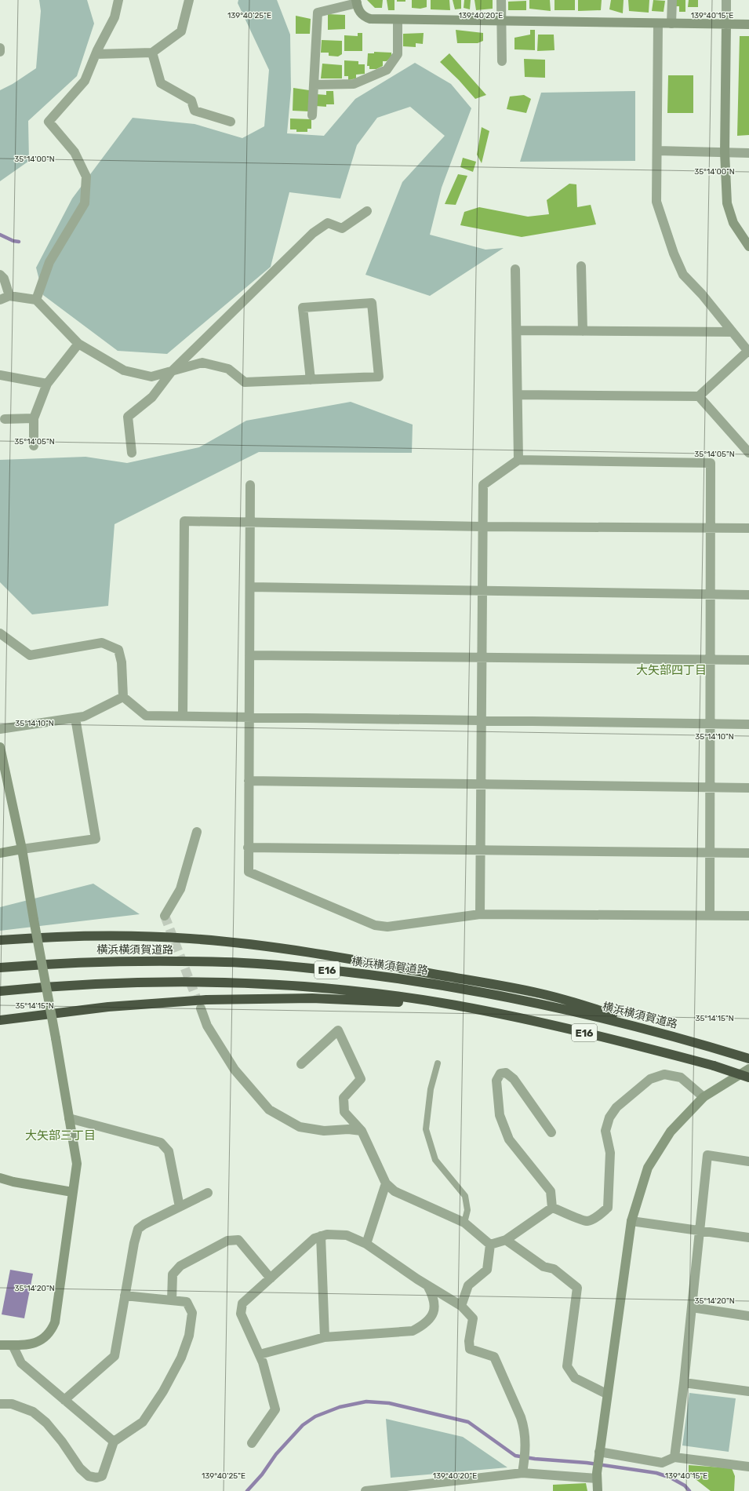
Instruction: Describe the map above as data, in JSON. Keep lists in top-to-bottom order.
{
  "streets": {
    "highway": ["横浜横須賀道路", "E16"]
  },
  "districts": ["大矢部四丁目", "大矢部三丁目"],
  "coordinates": [
    "139°40'25\"E",
    "139°40'20\"E",
    "139°40'15\"E",
    "35°14'00\"N",
    "35°14'05\"N",
    "35°14'10\"N",
    "35°14'15\"N",
    "35°14'20\"N"
  ]
}
